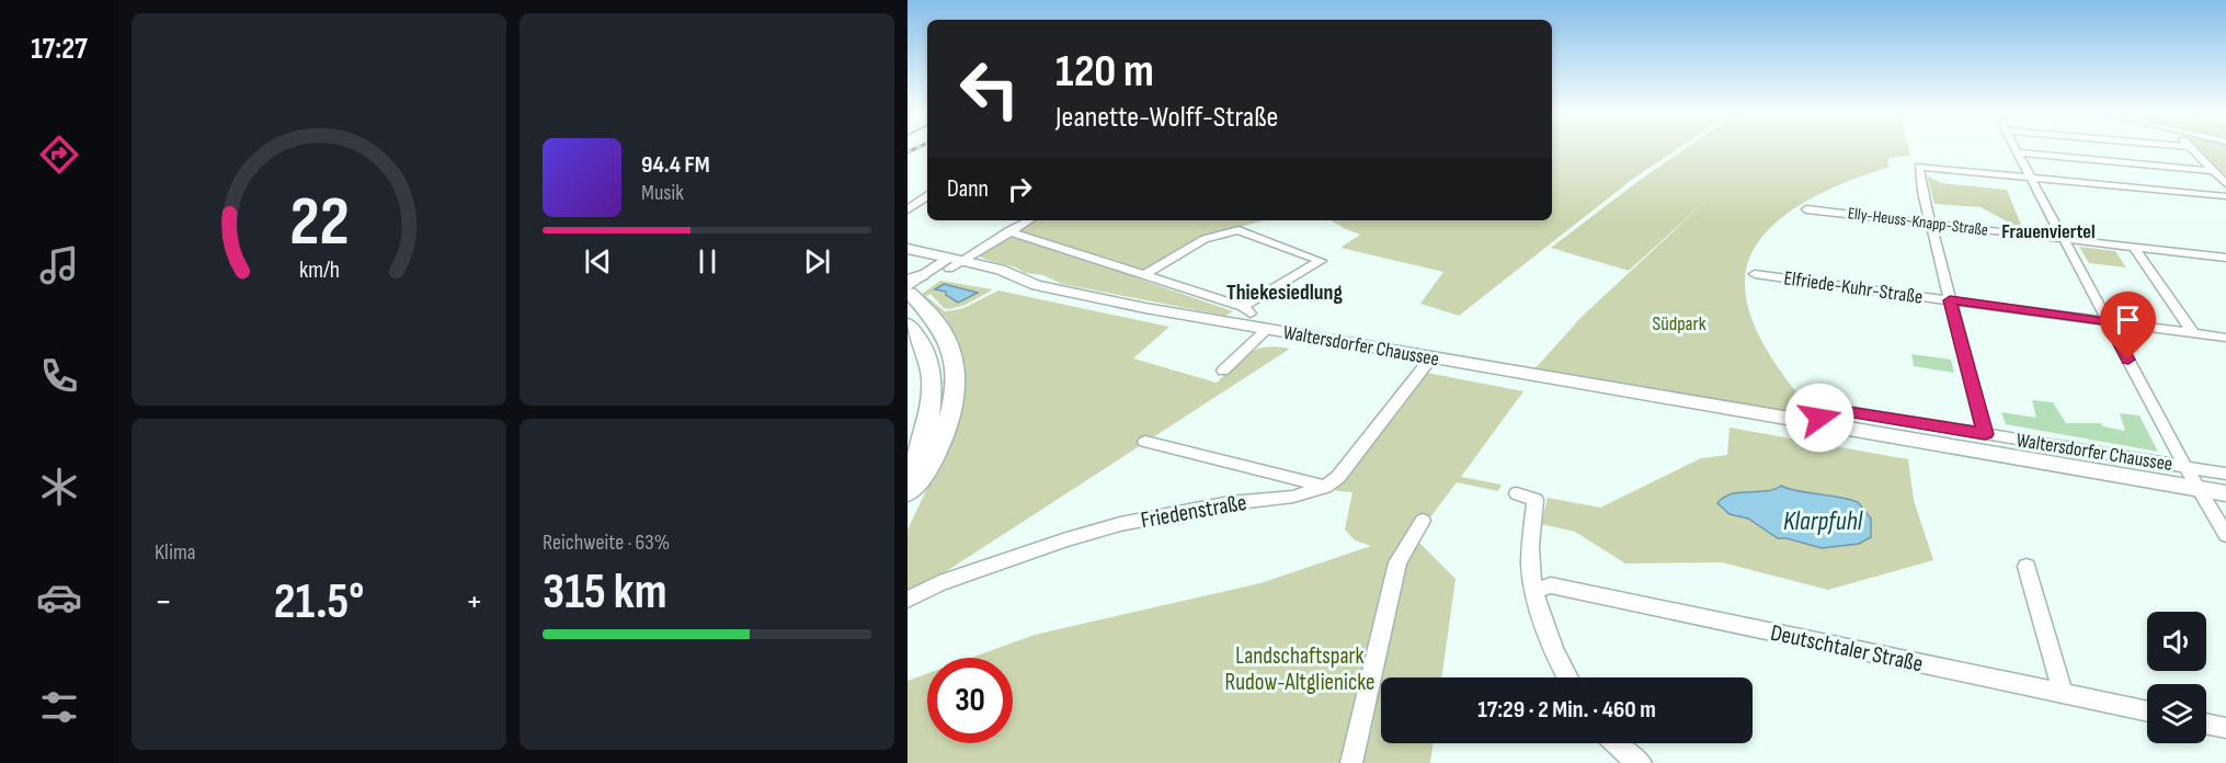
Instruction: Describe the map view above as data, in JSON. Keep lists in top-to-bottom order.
{
  "streets": {
    "main road": ["Waltersdorfer Chaussee"],
    "street": [
      "Elly-Heuss-Knapp-Straße",
      "Elfriede-Kuhr-Straße",
      "Friedenstraße",
      "Deutschtaler Straße"
    ]
  },
  "crossings": [
    ["Waltersdorfer Chaussee", "Friedenstraße"]
  ],
  "districts": ["Frauenviertel", "Thiekesiedlung"],
  "water": ["Klarpfuhl"],
  "parks": ["Südpark", "Landschaftspark Rudow-Altglienicke"],
  "page": {
    "tabs": "17:27",
    "turn": ["120 m", "Jeanette-Wolff-Straße"],
    "song": ["94.4 FM", "Musik"],
    "then": "Dann",
    "tile": [
      "Klima",
      ["Reichweite · 63%", "315 km"]
    ],
    "heat": ["−", "21.5°", "+"],
    "limit": "30",
    "trip": "17:29 · 2 Min. · 460 m",
    "gauge": ["22", "km/h"]
  }
}
